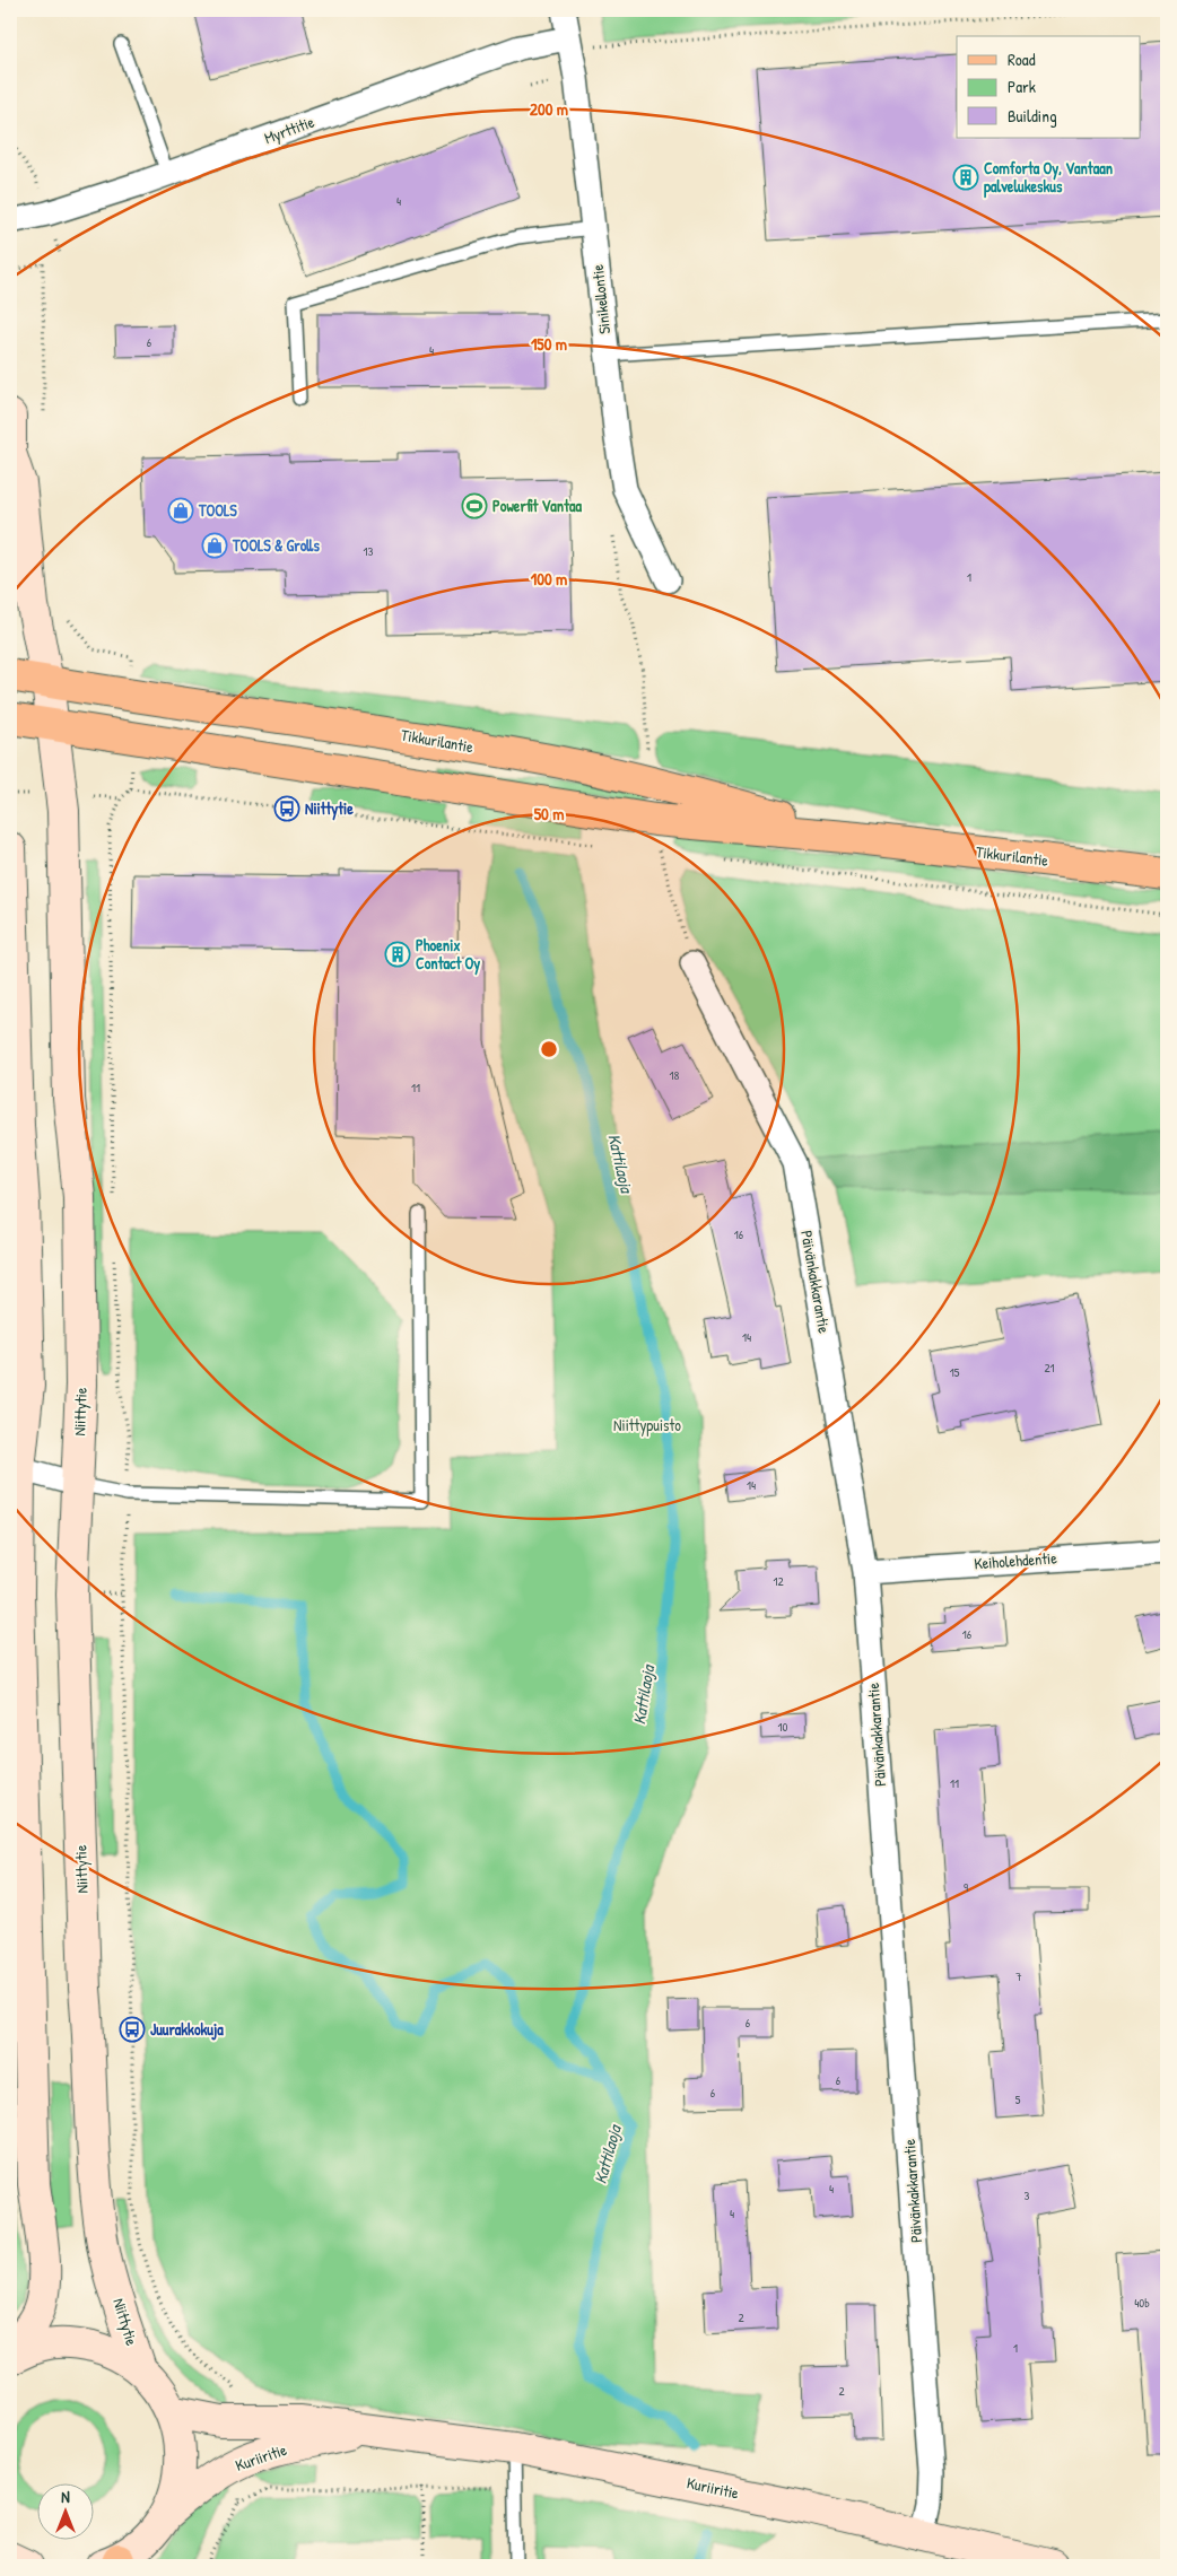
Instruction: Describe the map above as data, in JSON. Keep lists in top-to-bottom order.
{
  "streets": {
    "main road": ["Tikkurilantie", "Niittytie", "Kuriiritie"],
    "street": [
      "Myrttitie",
      "Sinikellontie",
      "Päivänkakkarantie",
      "Keiholehdentie"
    ]
  },
  "crossings": [
    ["Myrttitie", "Sinikellontie"],
    ["Tikkurilantie", "Niittytie"],
    ["Päivänkakkarantie", "Keiholehdentie"],
    ["Päivänkakkarantie", "Kuriiritie"]
  ],
  "water": ["Kattilaoja"],
  "parks": ["Niittypuisto"],
  "places": {
    "building": ["Comforta Oy, Vantaan palvelukeskus", "Phoenix Contact Oy"],
    "sports": ["Powerfit Vantaa"],
    "shop": ["TOOLS", "TOOLS & Grolls"],
    "bus stop": ["Niittytie", "Juurakkokuja"]
  },
  "house_numbers": [
    "4",
    "6",
    "4",
    "13",
    "1",
    "18",
    "11",
    "16",
    "14",
    "21",
    "15",
    "14",
    "12",
    "16",
    "10",
    "11",
    "9",
    "7",
    "6",
    "6",
    "6",
    "5",
    "4",
    "3",
    "4",
    "40b",
    "2",
    "1",
    "2"
  ],
  "legend": ["Road", "Park", "Building"],
  "north": "top",
  "rings": [
    "200 m",
    "150 m",
    "100 m",
    "50 m"
  ]
}
